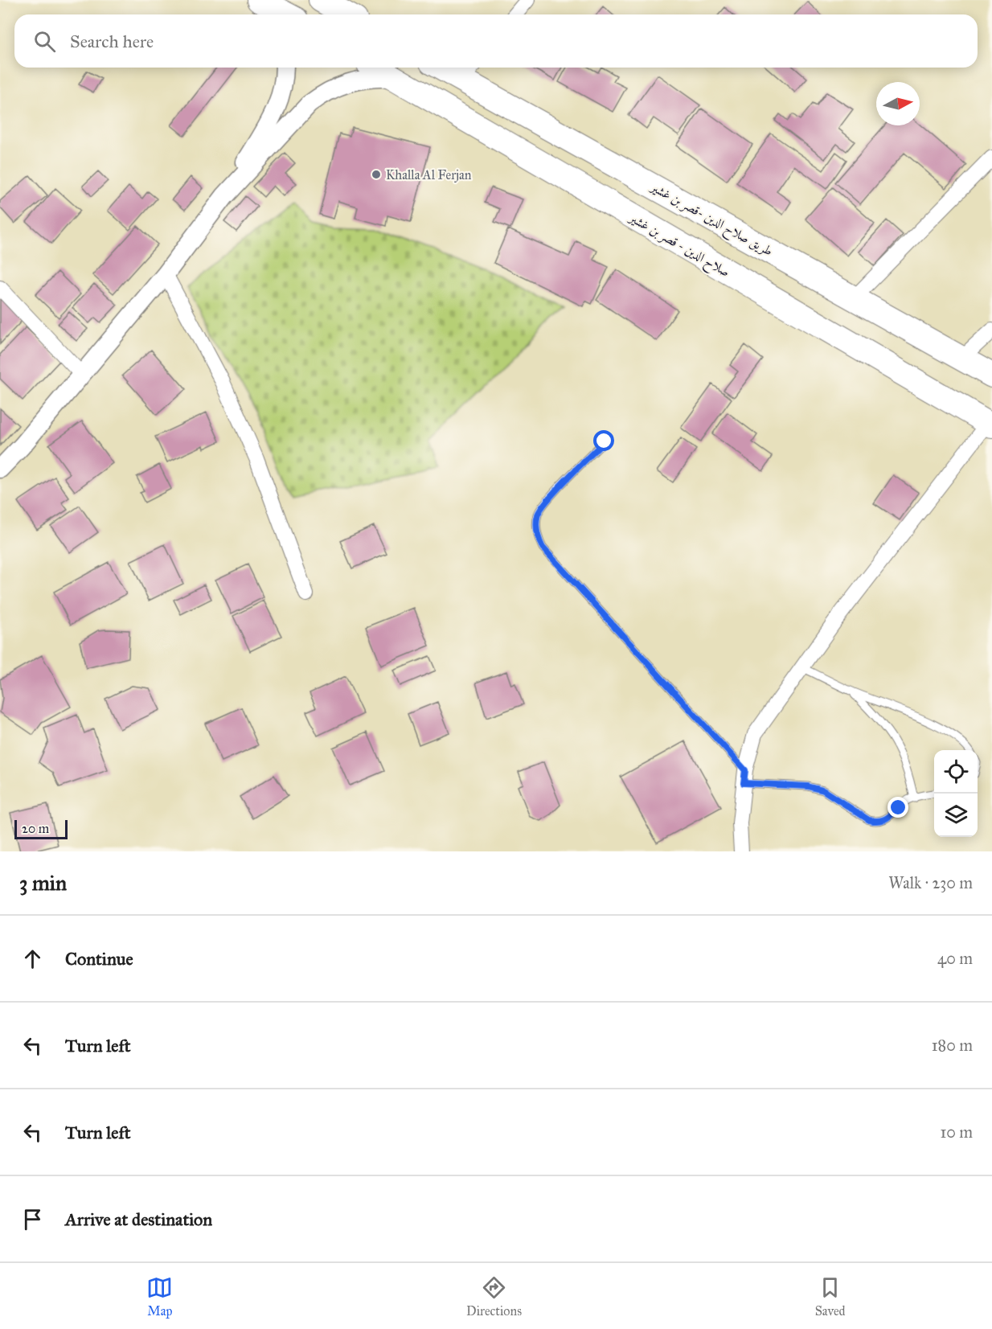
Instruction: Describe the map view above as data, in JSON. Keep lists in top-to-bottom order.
{
  "streets": {
    "highway": ["طريق صلاح الدين -قصر بن غشير", "صلاح الدين - قصر بن غشير"]
  },
  "places": ["Khalla Al Ferjan"],
  "scale_bar": "20 m",
  "north": "right",
  "page": {
    "search": "Search here",
    "scale": "20 m",
    "heading": ["3 min", "Walk · 230 m"],
    "list": [
      ["Continue", "40 m"],
      ["Turn left", "180 m"],
      ["Turn left", "10 m"],
      "Arrive at destination"
    ],
    "nav": ["Map", "Directions", "Saved"]
  }
}
